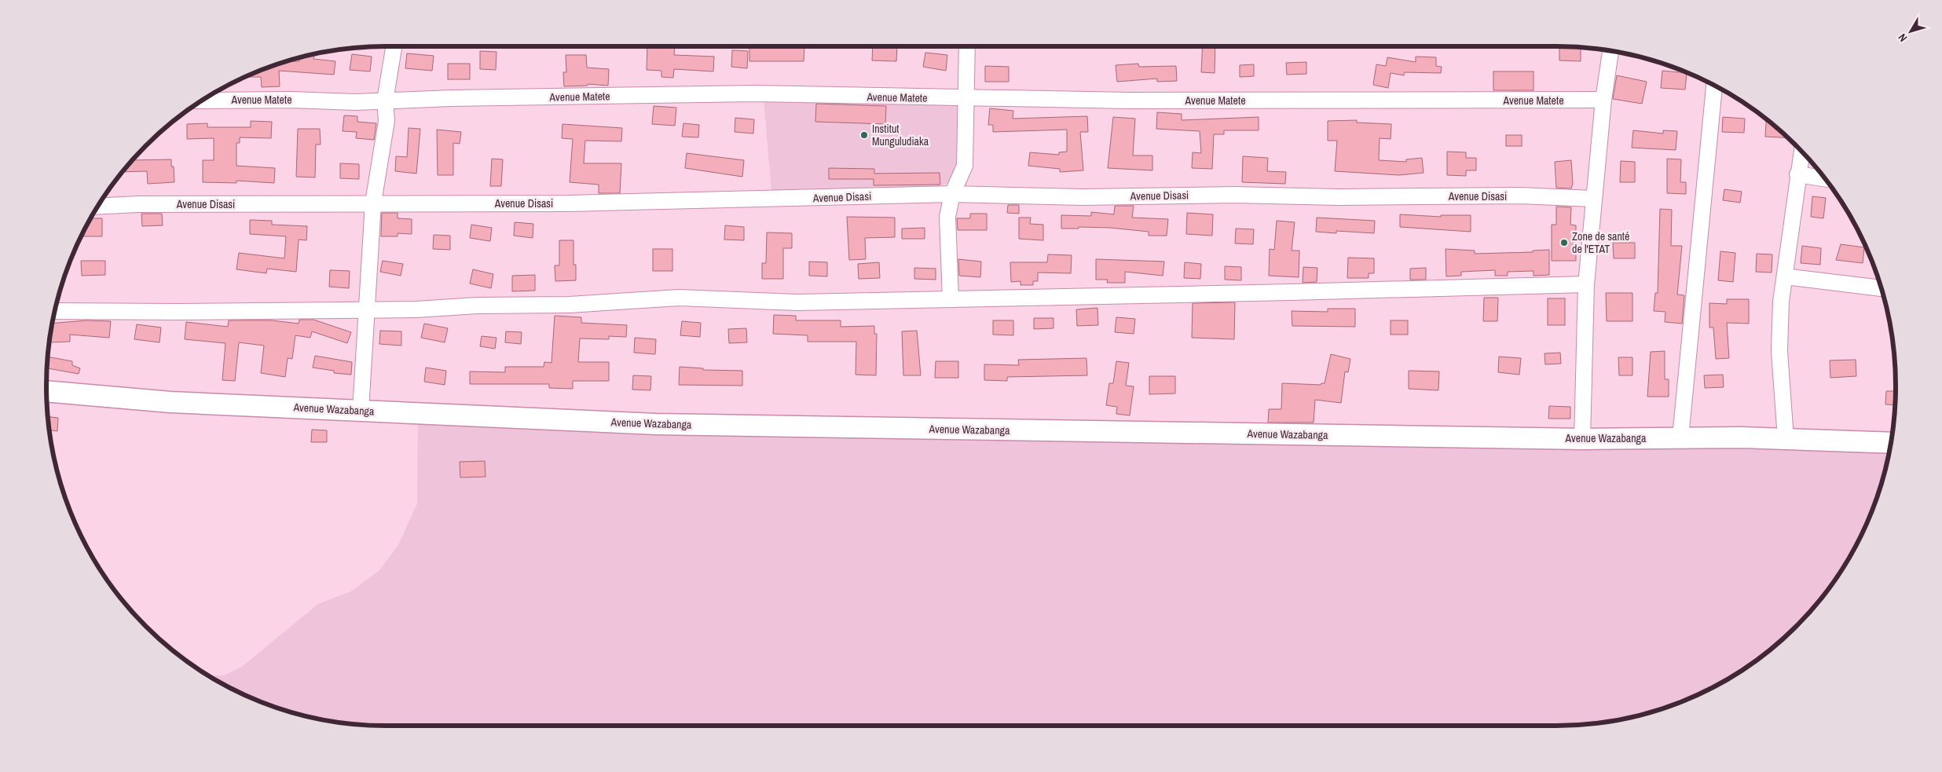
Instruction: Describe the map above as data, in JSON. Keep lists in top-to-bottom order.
{
  "streets": {
    "main road": ["Avenue Wazabanga"],
    "street": ["Avenue Matete", "Avenue Disasi"]
  },
  "places": ["Institut Munguludiaka", "Zone de santé de l'ETAT"],
  "north": "bottom left"
}
